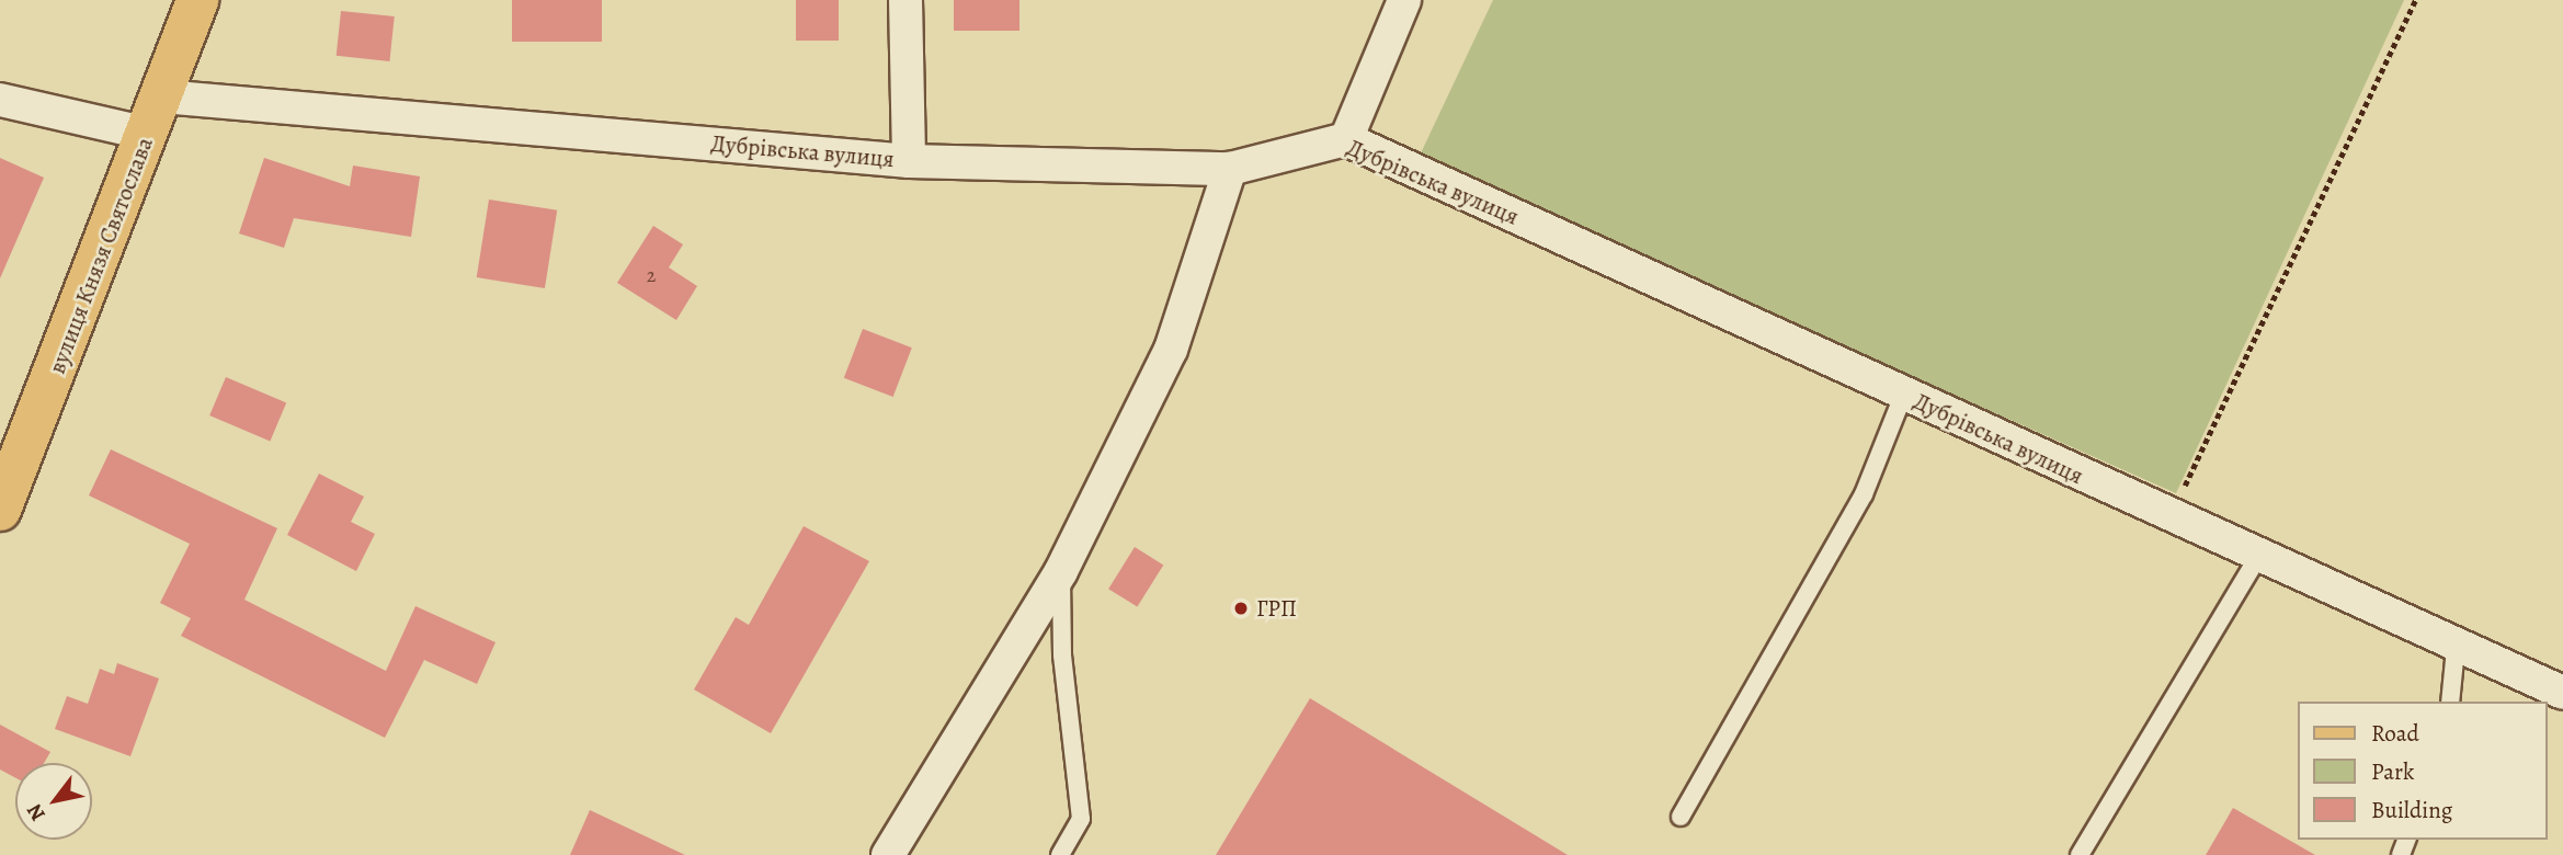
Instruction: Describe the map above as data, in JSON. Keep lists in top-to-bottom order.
{
  "streets": {
    "main road": ["вулиця Князя Святослава"],
    "street": ["Дубрівська вулиця"]
  },
  "crossings": [
    ["Дубрівська вулиця", "вулиця Князя Святослава"]
  ],
  "places": ["ГРП"],
  "house_numbers": ["2"],
  "legend": ["Road", "Park", "Building"],
  "north": "bottom left"
}
